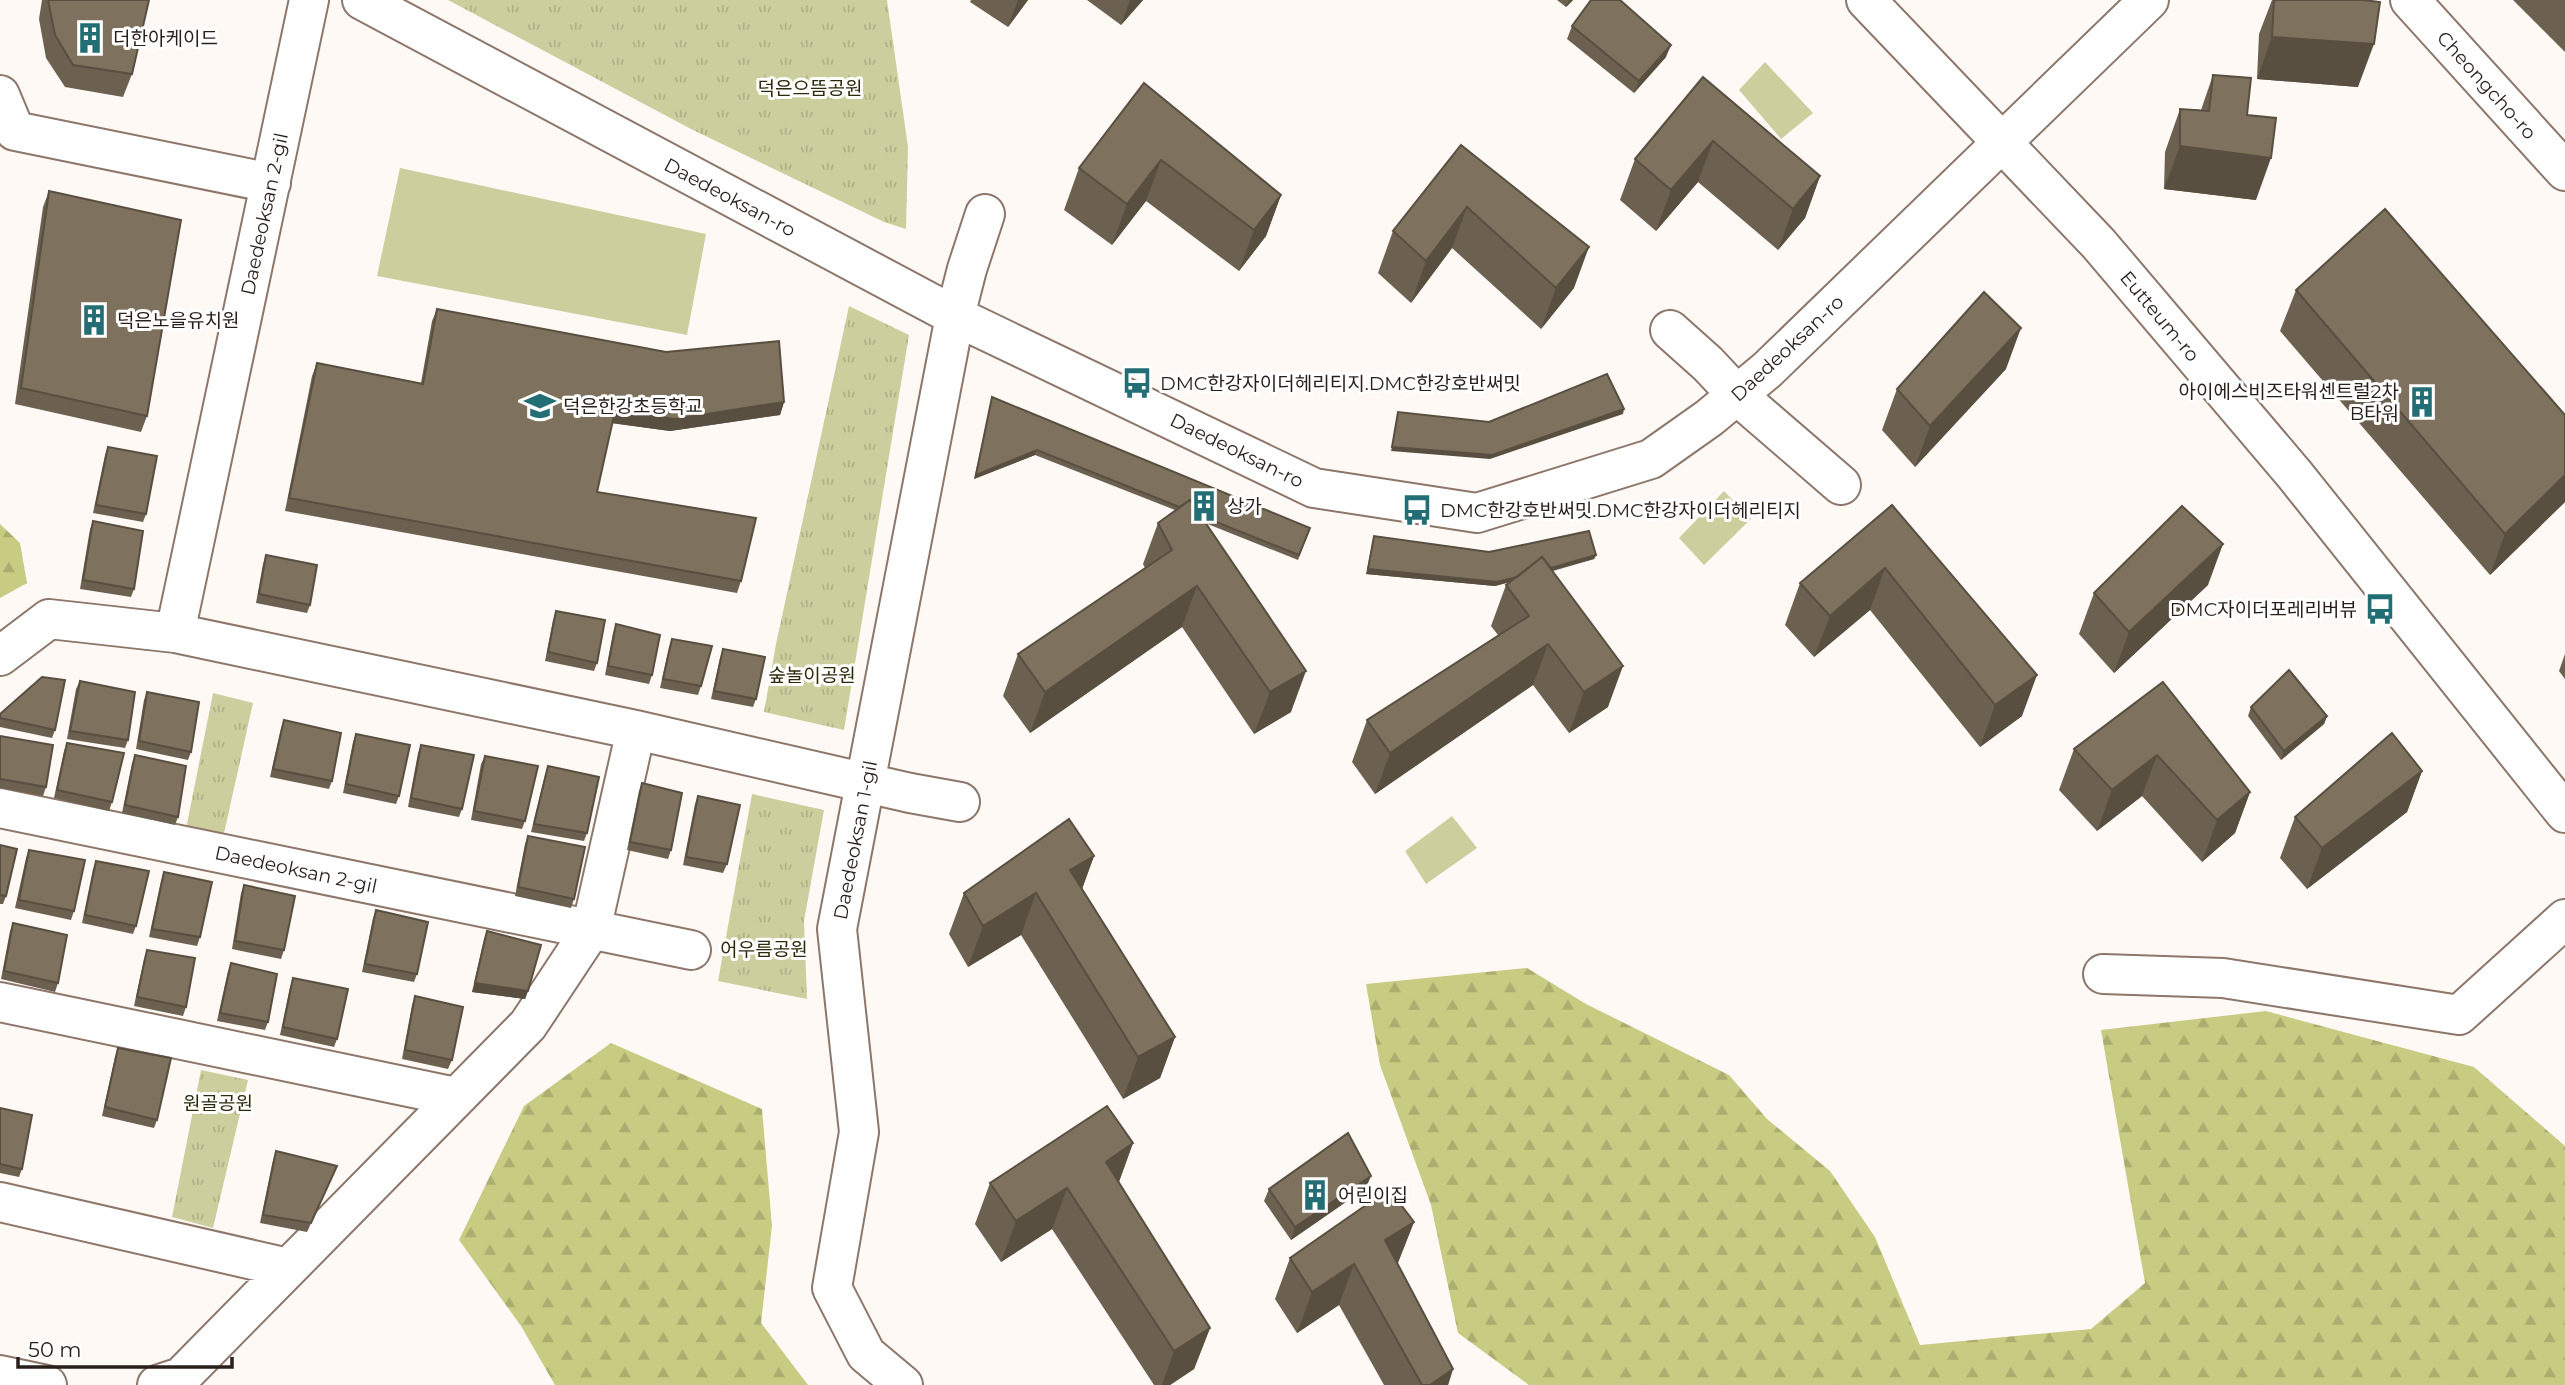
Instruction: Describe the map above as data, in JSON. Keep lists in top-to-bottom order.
{
  "streets": {
    "street": [
      "Cheongcho-ro",
      "Daedeoksan-ro",
      "Daedeoksan 2-gil",
      "Eutteum-ro",
      "Daedeoksan 1-gil"
    ]
  },
  "crossings": [
    ["Daedeoksan-ro", "Eutteum-ro"],
    ["Daedeoksan-ro", "Daedeoksan 1-gil"]
  ],
  "parks": [
    "덕은으뜸공원",
    "숲놀이공원",
    "어우름공원",
    "원골공원"
  ],
  "places": {
    "building": [
      "더한아케이드",
      "덕은노을유치원",
      "아이에스비즈타워센트럴2차 B타워",
      "상가",
      "어린이집"
    ],
    "bus stop": ["DMC한강자이더헤리티지.DMC한강호반써밋", "DMC한강호반써밋.DMC한강자이더헤리티지", "DMC자이더포레리버뷰"],
    "school or university": ["덕은한강초등학교"]
  },
  "scale_bar": "50 m"
}
